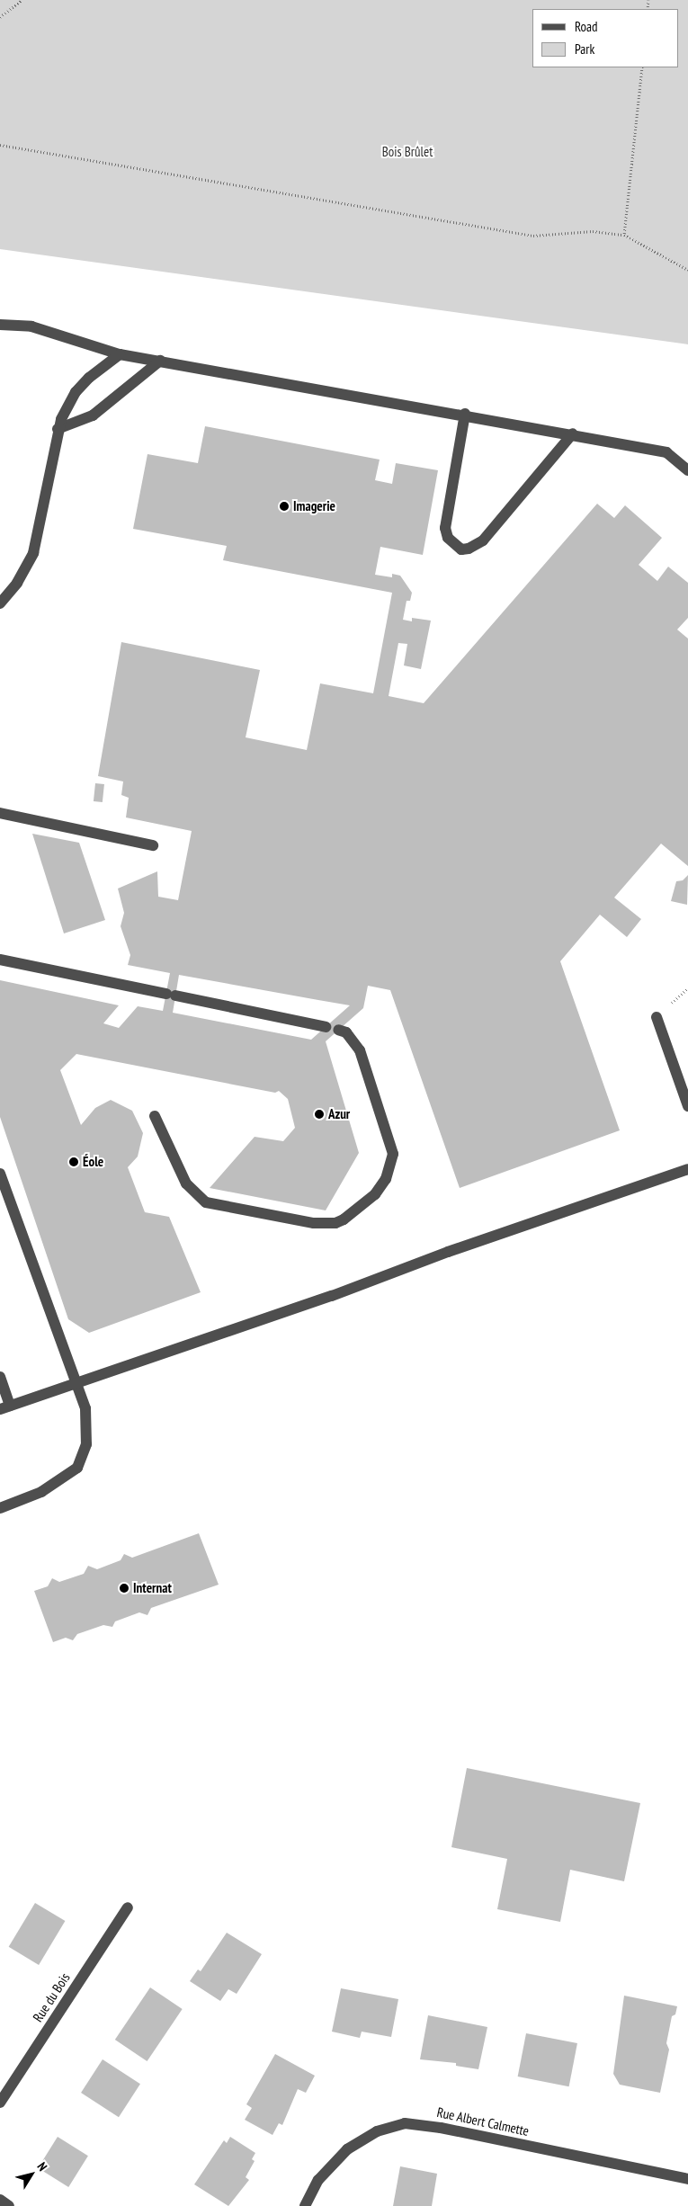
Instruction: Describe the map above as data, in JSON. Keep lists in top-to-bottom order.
{
  "streets": {
    "street": ["Rue du Bois", "Rue Albert Calmette"]
  },
  "parks": ["Bois Brûlet"],
  "places": [
    "Imagerie",
    "Azur",
    "Éole",
    "Internat"
  ],
  "legend": ["Road", "Park"],
  "north": "top right"
}
